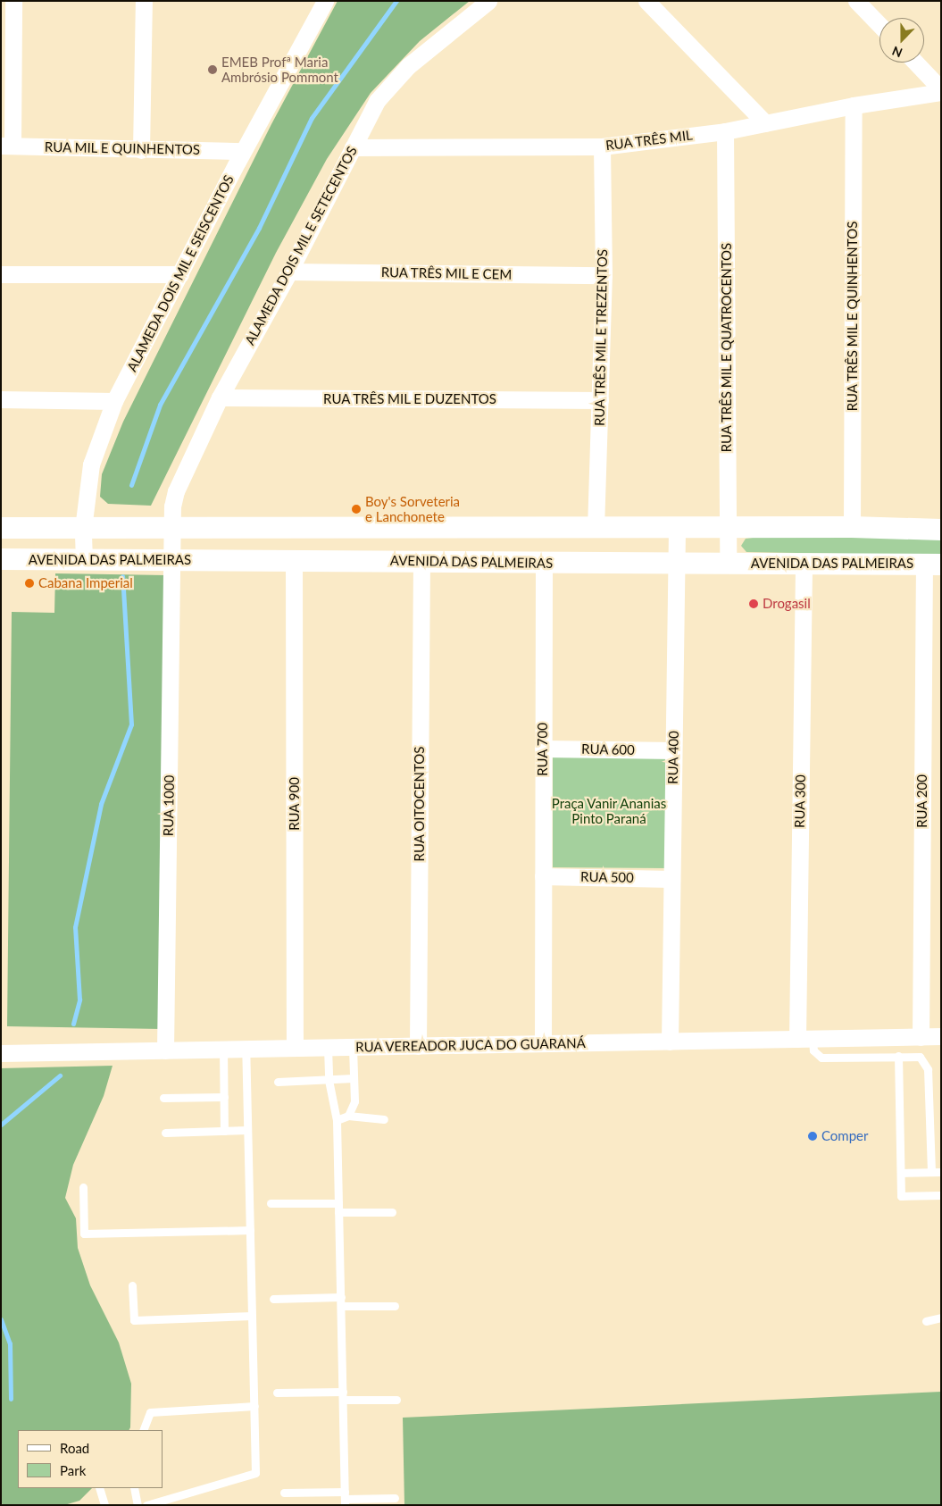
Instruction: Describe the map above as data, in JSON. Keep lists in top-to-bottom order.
{
  "streets": {
    "street": [
      "RUA TRÊS MIL",
      "RUA MIL E QUINHENTOS",
      "ALAMEDA DOIS MIL E SETECENTOS",
      "ALAMEDA DOIS MIL E SEISCENTOS",
      "RUA TRÊS MIL E CEM",
      "RUA TRÊS MIL E QUINHENTOS",
      "RUA TRÊS MIL E TREZENTOS",
      "RUA TRÊS MIL E QUATROCENTOS",
      "RUA TRÊS MIL E DUZENTOS",
      "AVENIDA DAS PALMEIRAS",
      "RUA 700",
      "RUA 600",
      "RUA 400",
      "RUA 300",
      "RUA 200",
      "RUA 900",
      "RUA OITOCENTOS",
      "RUA 1000",
      "RUA 500",
      "RUA VEREADOR JUCA DO GUARANÁ"
    ]
  },
  "crossings": [
    ["RUA TRÊS MIL", "ALAMEDA DOIS MIL E SETECENTOS"],
    ["RUA TRÊS MIL", "RUA TRÊS MIL E QUINHENTOS"],
    ["RUA TRÊS MIL", "RUA TRÊS MIL E TREZENTOS"],
    ["RUA TRÊS MIL", "RUA TRÊS MIL E QUATROCENTOS"],
    ["RUA MIL E QUINHENTOS", "ALAMEDA DOIS MIL E SEISCENTOS"],
    ["ALAMEDA DOIS MIL E SETECENTOS", "RUA TRÊS MIL E CEM"],
    ["ALAMEDA DOIS MIL E SETECENTOS", "RUA TRÊS MIL E DUZENTOS"],
    ["ALAMEDA DOIS MIL E SETECENTOS", "RUA 1000"],
    ["ALAMEDA DOIS MIL E SEISCENTOS", "AVENIDA DAS PALMEIRAS"],
    ["RUA TRÊS MIL E CEM", "RUA TRÊS MIL E TREZENTOS"],
    ["RUA TRÊS MIL E TREZENTOS", "RUA TRÊS MIL E DUZENTOS"],
    ["RUA TRÊS MIL E QUATROCENTOS", "AVENIDA DAS PALMEIRAS"],
    ["AVENIDA DAS PALMEIRAS", "RUA 700"],
    ["AVENIDA DAS PALMEIRAS", "RUA 400"],
    ["AVENIDA DAS PALMEIRAS", "RUA 300"],
    ["AVENIDA DAS PALMEIRAS", "RUA 200"],
    ["AVENIDA DAS PALMEIRAS", "RUA 900"],
    ["AVENIDA DAS PALMEIRAS", "RUA OITOCENTOS"],
    ["AVENIDA DAS PALMEIRAS", "RUA 1000"],
    ["RUA 700", "RUA 600"],
    ["RUA 700", "RUA 500"],
    ["RUA 700", "RUA VEREADOR JUCA DO GUARANÁ"],
    ["RUA 600", "RUA 400"],
    ["RUA 400", "RUA 500"],
    ["RUA 400", "RUA VEREADOR JUCA DO GUARANÁ"],
    ["RUA 300", "RUA VEREADOR JUCA DO GUARANÁ"],
    ["RUA 200", "RUA VEREADOR JUCA DO GUARANÁ"],
    ["RUA 900", "RUA VEREADOR JUCA DO GUARANÁ"],
    ["RUA OITOCENTOS", "RUA VEREADOR JUCA DO GUARANÁ"],
    ["RUA 1000", "RUA VEREADOR JUCA DO GUARANÁ"]
  ],
  "parks": ["Praça Vanir Ananias Pinto Paraná"],
  "places": [
    "EMEB Profª Maria Ambrósio Pommont",
    "Boy's Sorveteria e Lanchonete",
    "Cabana Imperial",
    "Drogasil",
    "Comper"
  ],
  "legend": ["Road", "Park"],
  "north": "bottom"
}
